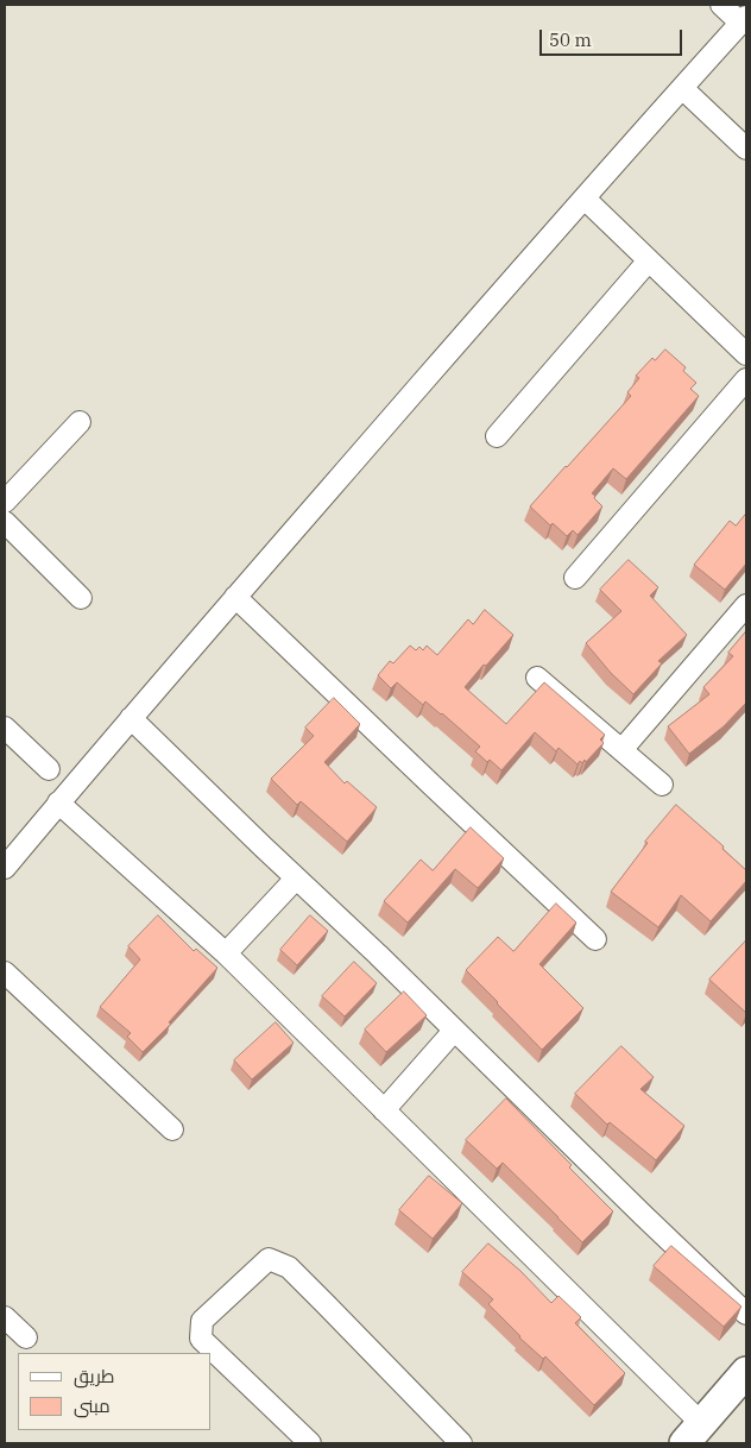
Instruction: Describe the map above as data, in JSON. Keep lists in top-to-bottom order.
{
  "legend": ["طريق", "مبنى"],
  "scale_bar": "50 m"
}
